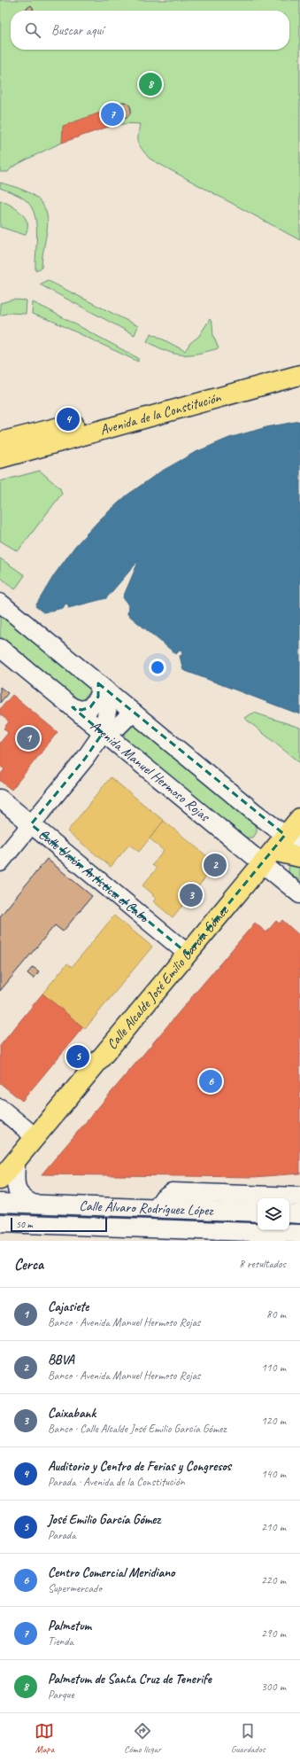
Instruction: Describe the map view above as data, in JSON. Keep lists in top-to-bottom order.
{
  "streets": {
    "main road": ["Avenida de la Constitución", "Calle Alcalde José Emilio García Gómez"],
    "street": ["Avenida Manuel Hermoso Rojas", "Calle Unión Artística el Cabo", "Calle Álvaro Rodríguez López"]
  },
  "crossings": [
    ["Avenida Manuel Hermoso Rojas", "Calle Alcalde José Emilio García Gómez"],
    ["Calle Unión Artística el Cabo", "Calle Alcalde José Emilio García Gómez"]
  ],
  "scale_bar": "50 m",
  "page": {
    "search": "Buscar aquí",
    "pins": [
      "8",
      "7",
      "4",
      "1",
      "2",
      "3",
      "5",
      "6"
    ],
    "scale": "50 m",
    "heading": ["Cerca", "8 resultados"],
    "list": [
      {
        "mark": "1",
        "name": "Cajasiete",
        "note": "Banco · Avenida Manuel Hermoso Rojas",
        "value": "80 m"
      },
      {
        "mark": "2",
        "name": "BBVA",
        "note": "Banco · Avenida Manuel Hermoso Rojas",
        "value": "110 m"
      },
      {
        "mark": "3",
        "name": "Caixabank",
        "note": "Banco · Calle Alcalde José Emilio García Gómez",
        "value": "120 m"
      },
      {
        "mark": "4",
        "name": "Auditorio y Centro de Ferias y Congresos",
        "note": "Parada · Avenida de la Constitución",
        "value": "140 m"
      },
      {
        "mark": "5",
        "name": "José Emilio García Gómez",
        "note": "Parada",
        "value": "210 m"
      },
      {
        "mark": "6",
        "name": "Centro Comercial Meridiano",
        "note": "Supermercado",
        "value": "220 m"
      },
      {
        "mark": "7",
        "name": "Palmetum",
        "note": "Tienda",
        "value": "290 m"
      },
      {
        "mark": "8",
        "name": "Palmetum de Santa Cruz de Tenerife",
        "note": "Parque",
        "value": "300 m"
      }
    ],
    "nav": ["Mapa", "Cómo llegar", "Guardados"]
  }
}
